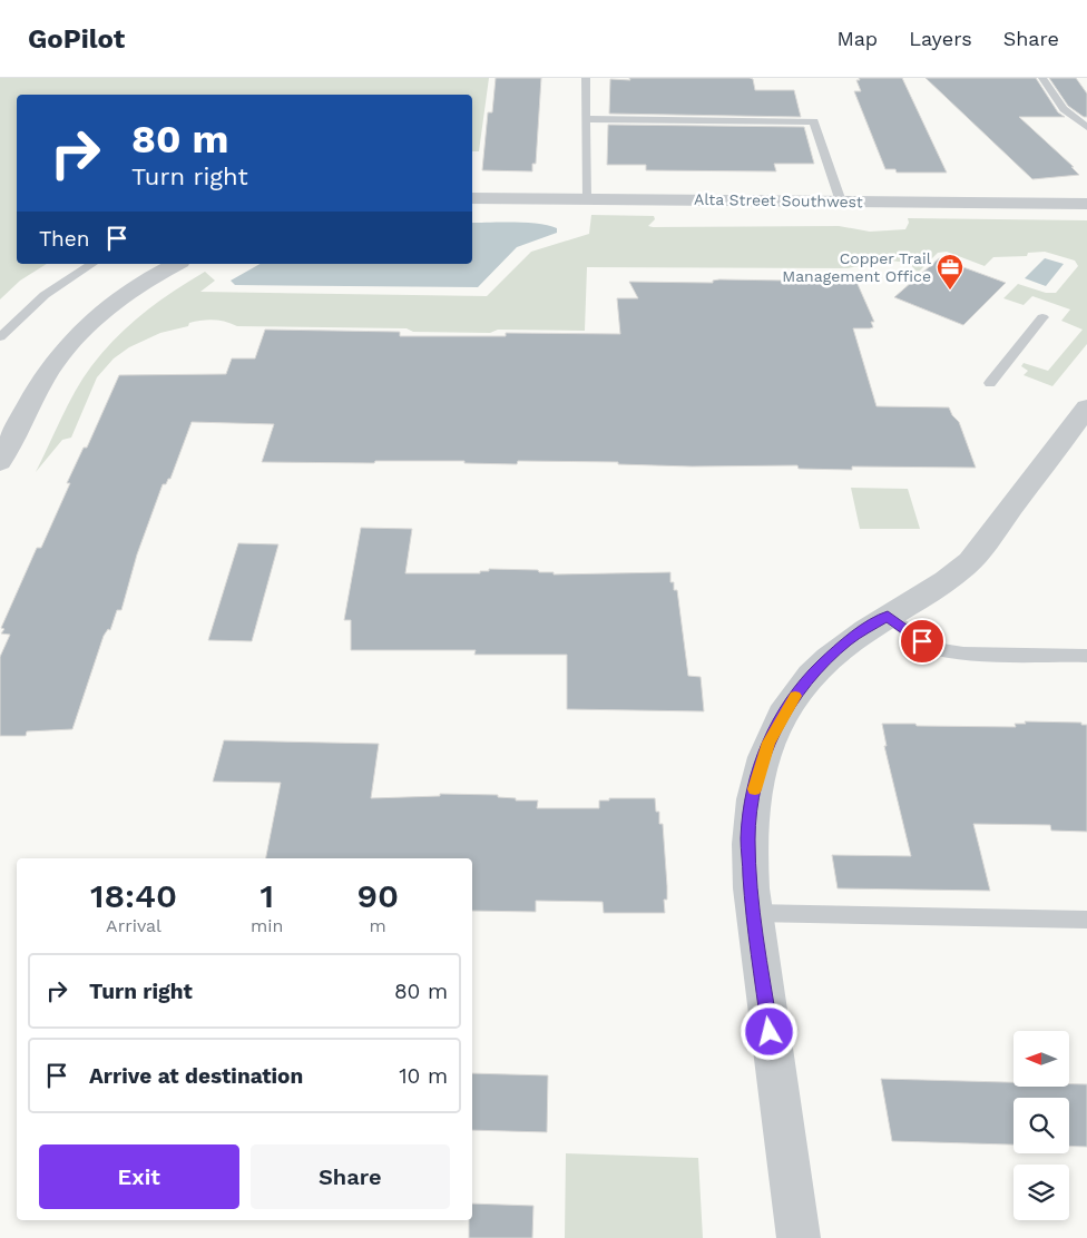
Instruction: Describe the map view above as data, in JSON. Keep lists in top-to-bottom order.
{
  "streets": {
    "street": ["Alta Street Southwest"]
  },
  "places": {
    "office": ["Copper Trail Management Office"]
  },
  "north": "left",
  "page": {
    "header": "GoPilot",
    "nav": ["Map", "Layers", "Share"],
    "turn": ["80 m", "Turn right"],
    "then": "Then",
    "eta": [
      "18:40",
      "Arrival",
      "1",
      "min",
      "90",
      "m"
    ],
    "list": [
      {
        "name": "Turn right",
        "value": "80 m"
      },
      {
        "name": "Arrive at destination",
        "value": "10 m"
      }
    ],
    "buttons": ["Exit", "Share"]
  }
}
